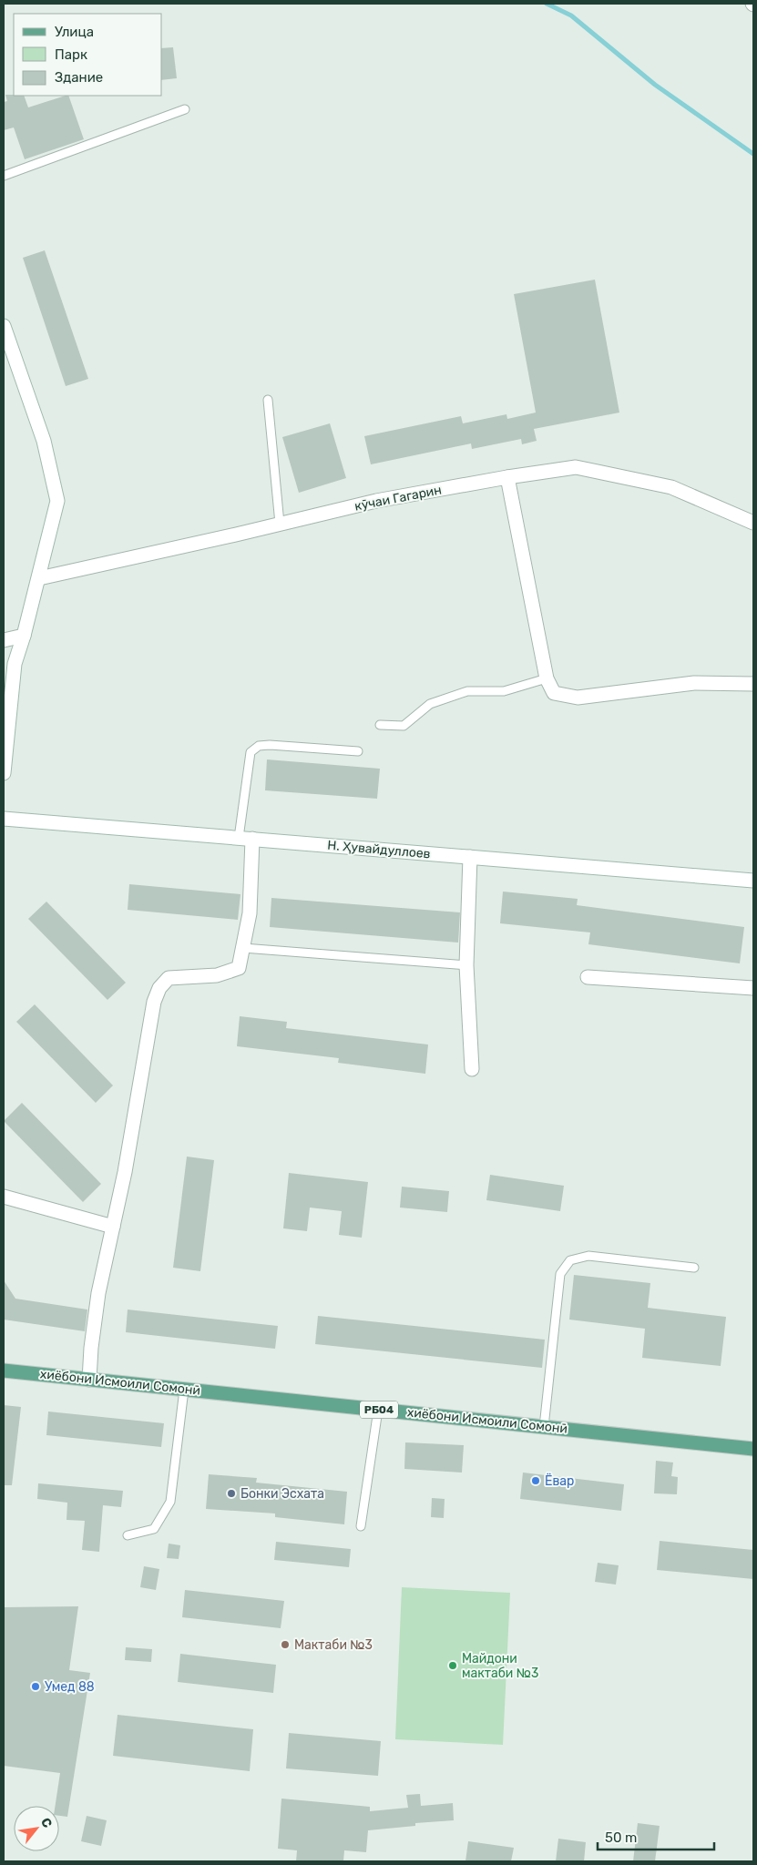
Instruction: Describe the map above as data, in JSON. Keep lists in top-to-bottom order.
{
  "streets": {
    "main road": ["хиёбони Исмоили Сомонӣ", "РБ04"],
    "street": ["кӯчаи Гагарин", "Н. Ҳувайдуллоев"]
  },
  "places": [
    "Ёвар",
    "Бонки Эсхата",
    "Мактаби №3",
    "Майдони мактаби №3",
    "Умед 88"
  ],
  "legend": ["Улица", "Парк", "Здание"],
  "scale_bar": "50 m",
  "north": "top right"
}
